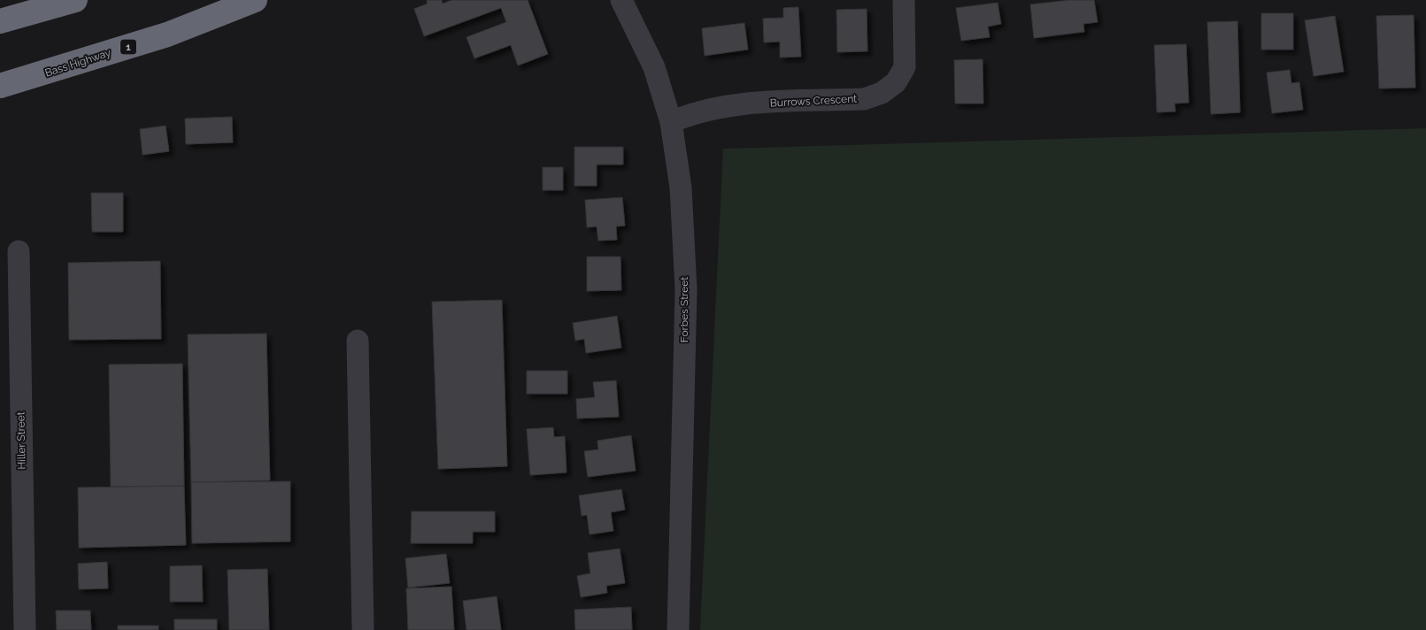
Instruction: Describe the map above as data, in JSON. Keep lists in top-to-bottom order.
{
  "streets": {
    "highway": ["1", "Bass Highway"],
    "street": ["Burrows Crescent", "Forbes Street", "Hiller Street"]
  },
  "crossings": [
    ["Burrows Crescent", "Forbes Street"]
  ]
}
